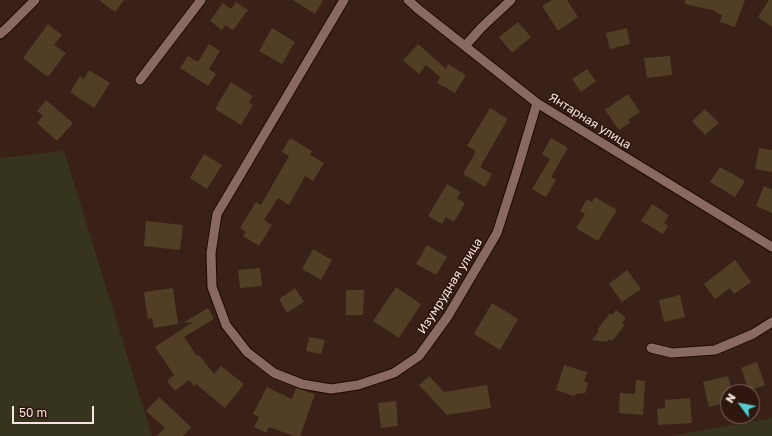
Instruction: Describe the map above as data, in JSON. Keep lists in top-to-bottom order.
{
  "streets": {
    "street": ["Янтарная улица", "Изумрудная улица"]
  },
  "crossings": [
    ["Янтарная улица", "Изумрудная улица"]
  ],
  "scale_bar": "50 m",
  "north": "top left"
}
